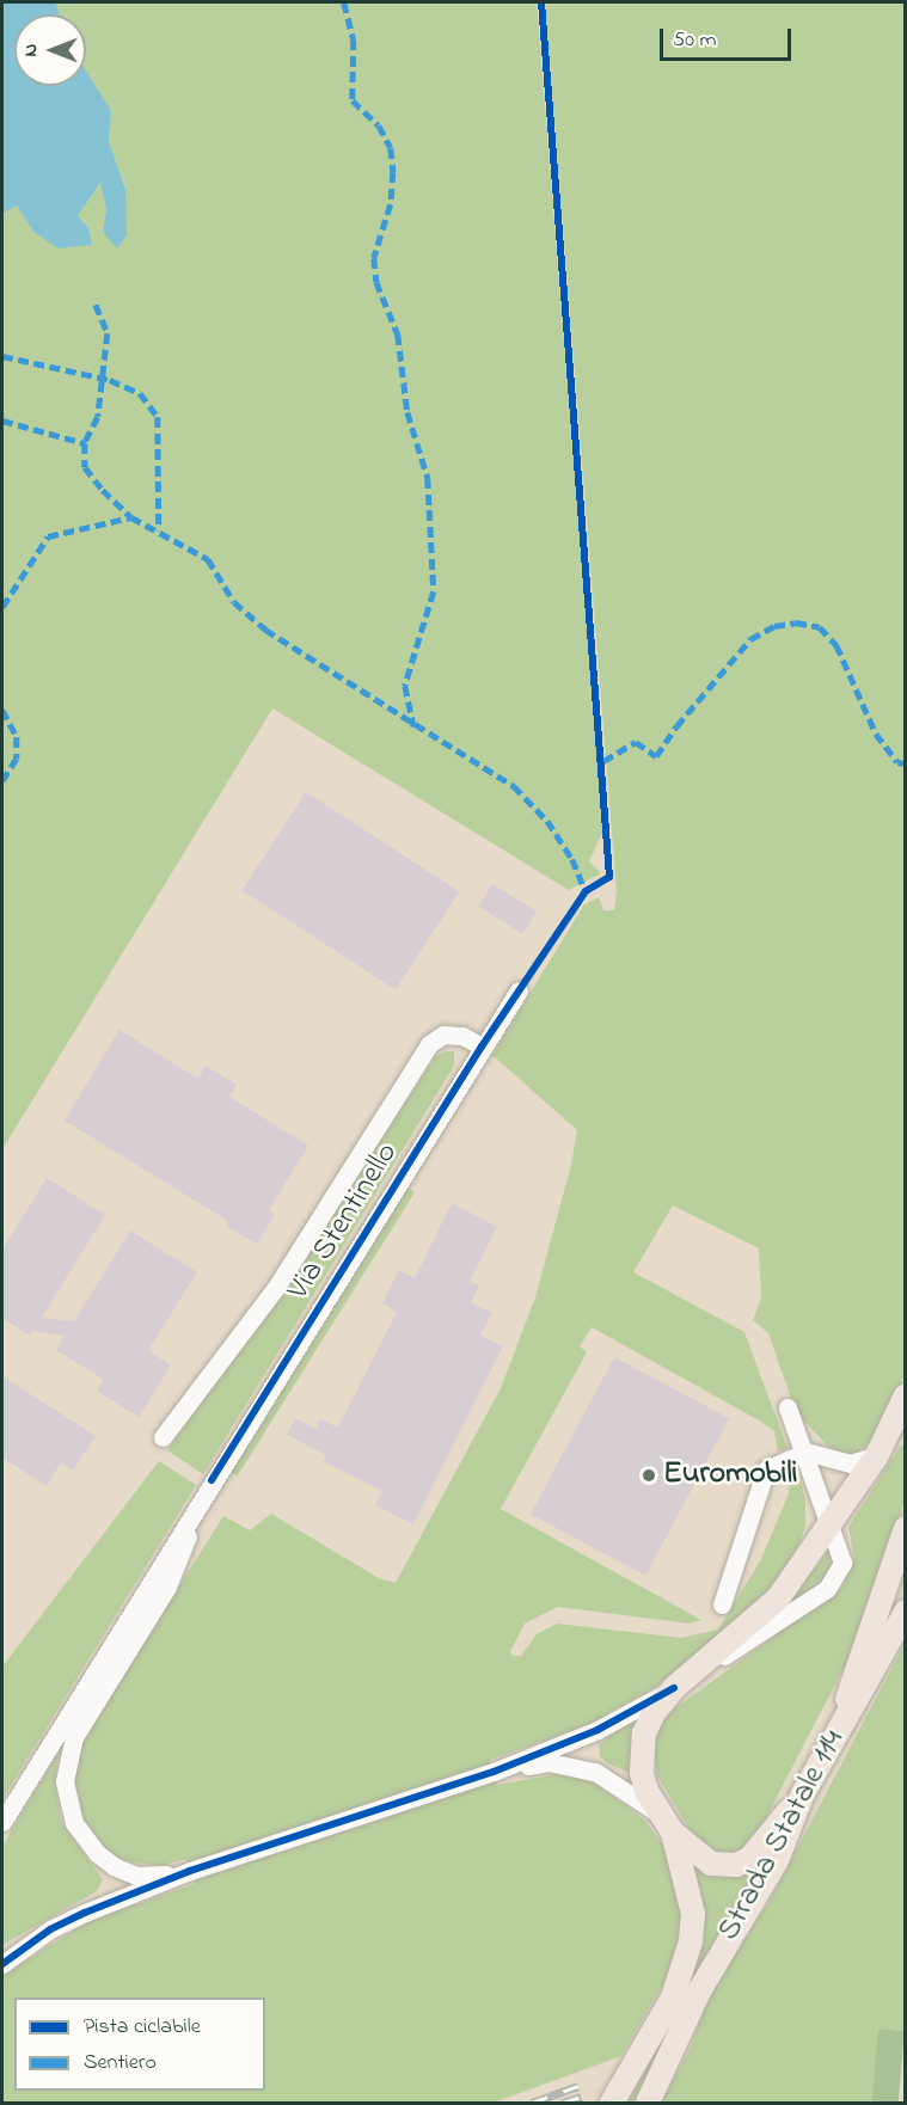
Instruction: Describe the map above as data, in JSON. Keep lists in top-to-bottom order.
{
  "streets": {
    "main road": ["Strada Statale 114"],
    "street": ["Via Stentinello"]
  },
  "places": ["Euromobili"],
  "legend": ["Pista ciclabile", "Sentiero"],
  "scale_bar": "50 m",
  "north": "left"
}
